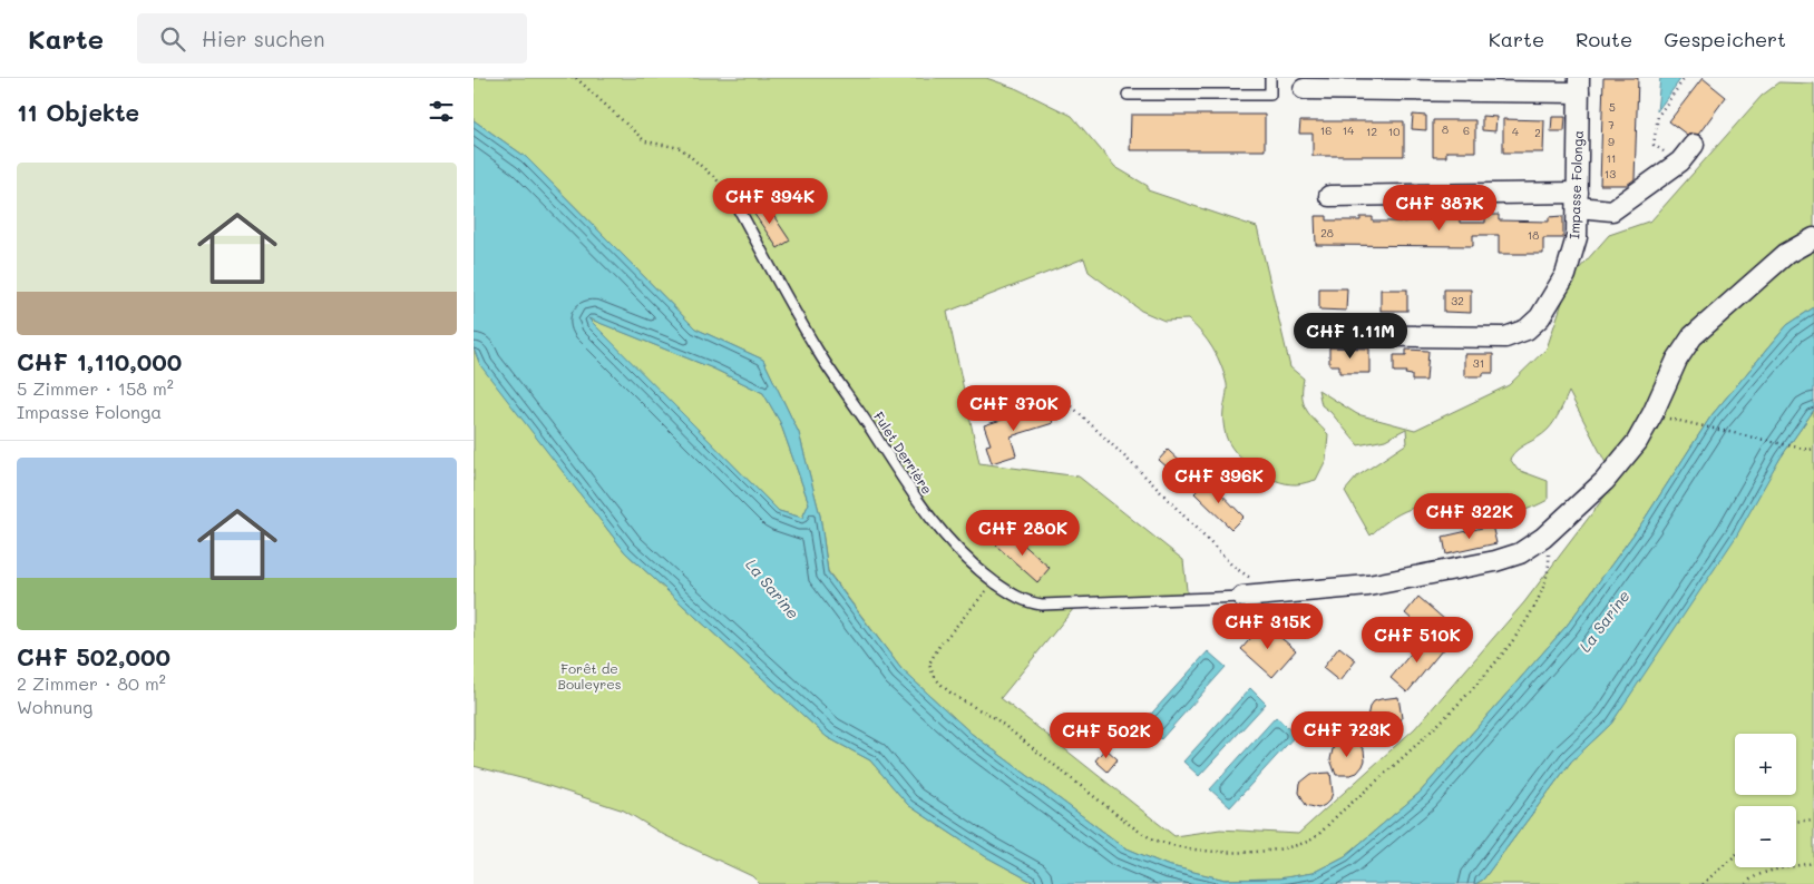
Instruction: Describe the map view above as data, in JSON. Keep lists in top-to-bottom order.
{
  "streets": {
    "street": ["Impasse Folonga"],
    "lane": ["Fulet Derrière"]
  },
  "water": ["La Sarine"],
  "parks": ["Forêt de Bouleyres"],
  "house_numbers": [
    "5",
    "7",
    "8",
    "16",
    "14",
    "6",
    "12",
    "10",
    "4",
    "2",
    "9",
    "11",
    "13",
    "28",
    "18",
    "32",
    "31"
  ],
  "page": {
    "header": "Karte",
    "search": "Hier suchen",
    "nav": ["Karte", "Route", "Gespeichert"],
    "heading": "11 Objekte",
    "list": [
      {
        "name": "CHF 1,110,000",
        "note": "5 Zimmer · 158 m² · Impasse Folonga"
      },
      {
        "name": "CHF 502,000",
        "note": "2 Zimmer · 80 m² · Wohnung"
      }
    ],
    "price": [
      "CHF 394K",
      "CHF 387K",
      "CHF 1.11M",
      "CHF 370K",
      "CHF 396K",
      "CHF 322K",
      "CHF 280K",
      "CHF 315K",
      "CHF 510K",
      "CHF 723K",
      "CHF 502K"
    ],
    "map_buttons": ["+", "−"]
  }
}
